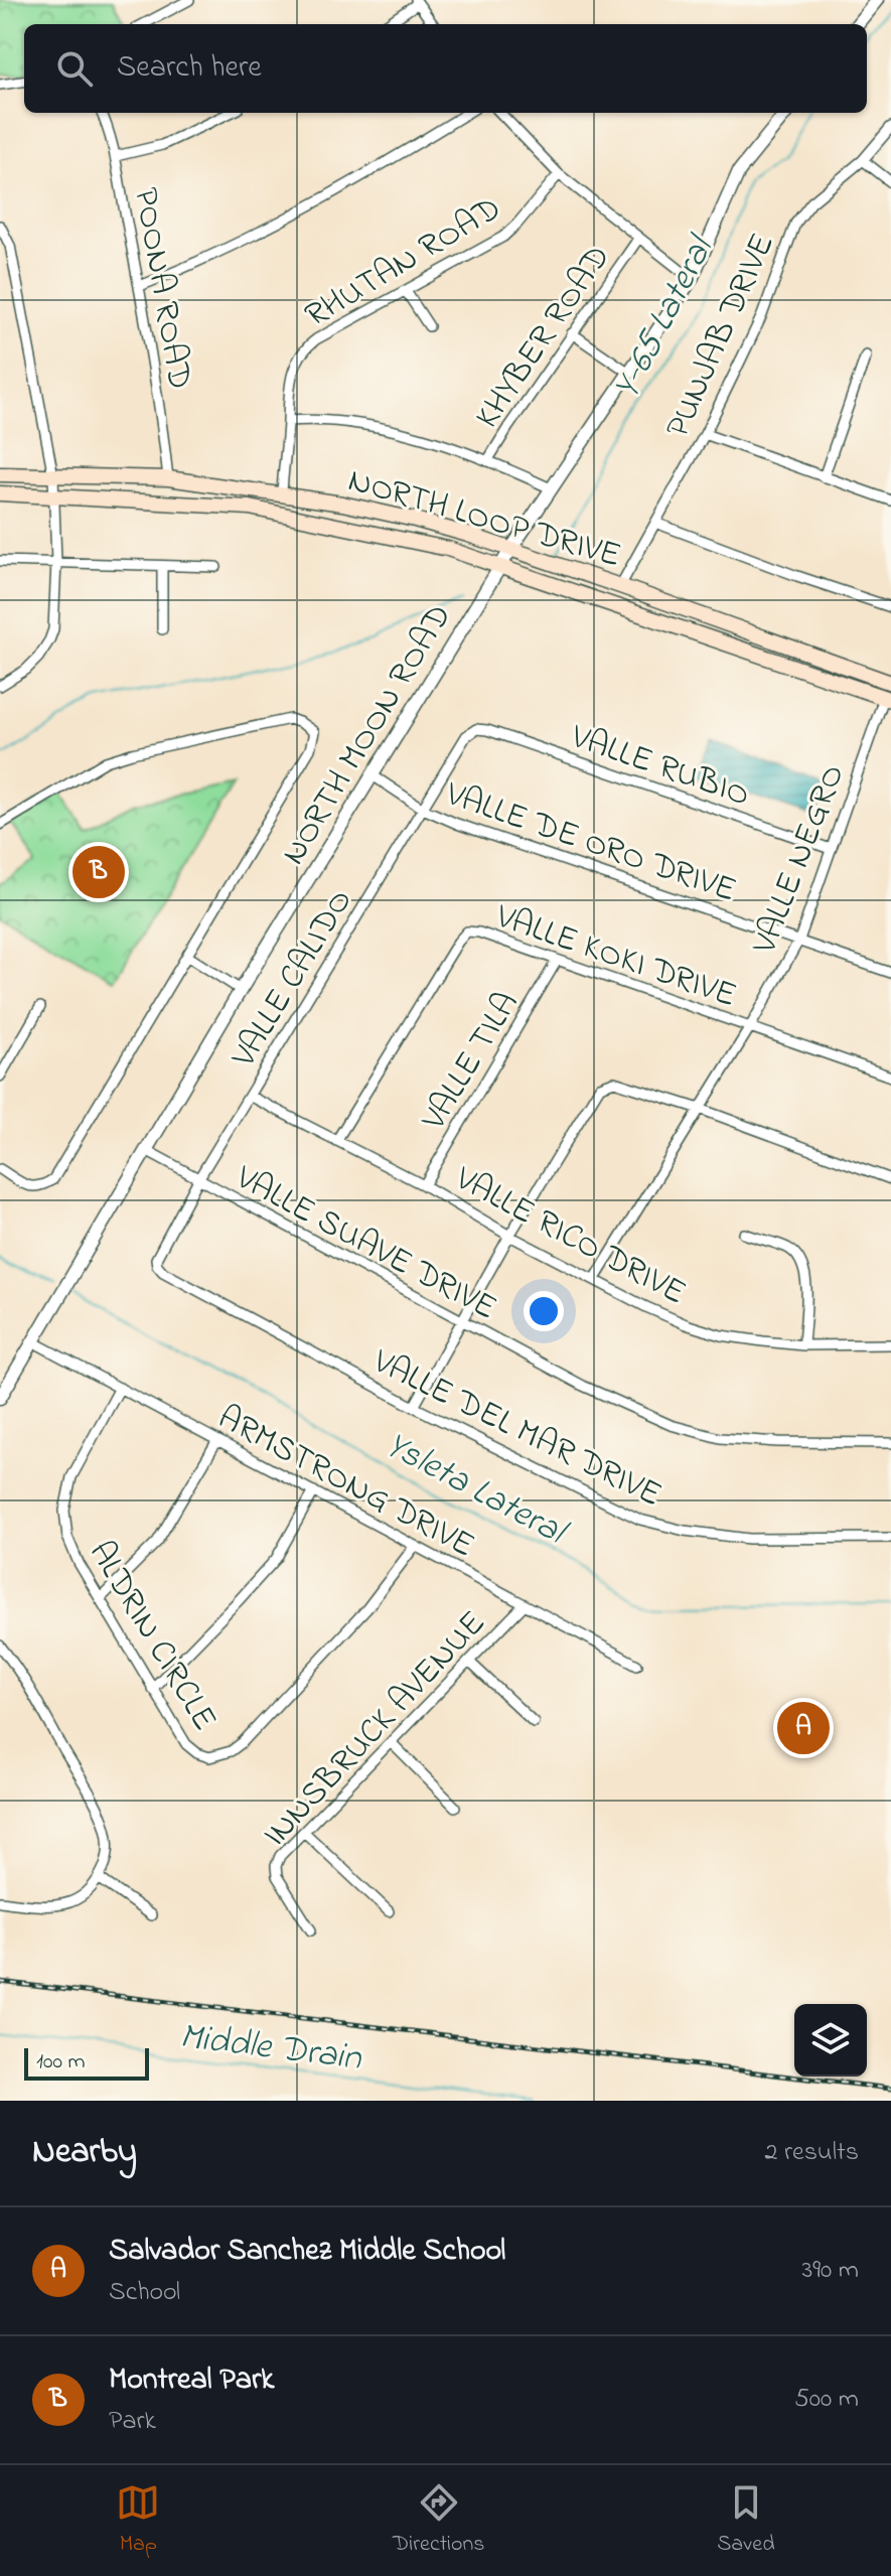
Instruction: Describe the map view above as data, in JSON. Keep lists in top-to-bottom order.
{
  "streets": {
    "main road": ["NORTH LOOP DRIVE"],
    "street": [
      "RHUTAN ROAD",
      "POONA ROAD",
      "PUNJAB DRIVE",
      "KHYBER ROAD",
      "NORTH MOON ROAD",
      "VALLE RUBIO",
      "VALLE DE ORO DRIVE",
      "VALLE NEGRO",
      "VALLE KOKI DRIVE",
      "VALLE CALIDO",
      "VALLE TILA",
      "VALLE RICO DRIVE",
      "VALLE SUAVE DRIVE",
      "VALLE DEL MAR DRIVE",
      "ARMSTRONG DRIVE",
      "ALDRIN CIRCLE",
      "INNSBRUCK AVENUE"
    ]
  },
  "crossings": [
    ["RHUTAN ROAD", "NORTH LOOP DRIVE"],
    ["POONA ROAD", "NORTH LOOP DRIVE"],
    ["PUNJAB DRIVE", "NORTH LOOP DRIVE"],
    ["NORTH LOOP DRIVE", "NORTH MOON ROAD"],
    ["NORTH LOOP DRIVE", "VALLE NEGRO"],
    ["NORTH MOON ROAD", "VALLE DE ORO DRIVE"],
    ["NORTH MOON ROAD", "VALLE SUAVE DRIVE"],
    ["NORTH MOON ROAD", "ARMSTRONG DRIVE"],
    ["VALLE RUBIO", "VALLE NEGRO"],
    ["VALLE RUBIO", "VALLE CALIDO"],
    ["VALLE DE ORO DRIVE", "VALLE NEGRO"],
    ["VALLE DE ORO DRIVE", "VALLE CALIDO"],
    ["VALLE NEGRO", "VALLE KOKI DRIVE"],
    ["VALLE NEGRO", "VALLE RICO DRIVE"],
    ["VALLE KOKI DRIVE", "VALLE TILA"],
    ["VALLE KOKI DRIVE", "VALLE RICO DRIVE"],
    ["VALLE CALIDO", "VALLE RICO DRIVE"],
    ["VALLE CALIDO", "VALLE SUAVE DRIVE"],
    ["VALLE CALIDO", "VALLE DEL MAR DRIVE"],
    ["VALLE TILA", "VALLE RICO DRIVE"],
    ["ARMSTRONG DRIVE", "ALDRIN CIRCLE"],
    ["ARMSTRONG DRIVE", "INNSBRUCK AVENUE"]
  ],
  "water": ["Y-65 Lateral", "Ysleta Lateral", "Middle Drain"],
  "scale_bar": "100 m",
  "page": {
    "search": "Search here",
    "pins": ["B", "A"],
    "scale": "100 m",
    "heading": ["Nearby", "2 results"],
    "list": [
      {
        "mark": "A",
        "name": "Salvador Sanchez Middle School",
        "note": "School",
        "value": "390 m"
      },
      {
        "mark": "B",
        "name": "Montreal Park",
        "note": "Park",
        "value": "500 m"
      }
    ],
    "nav": ["Map", "Directions", "Saved"]
  }
}
